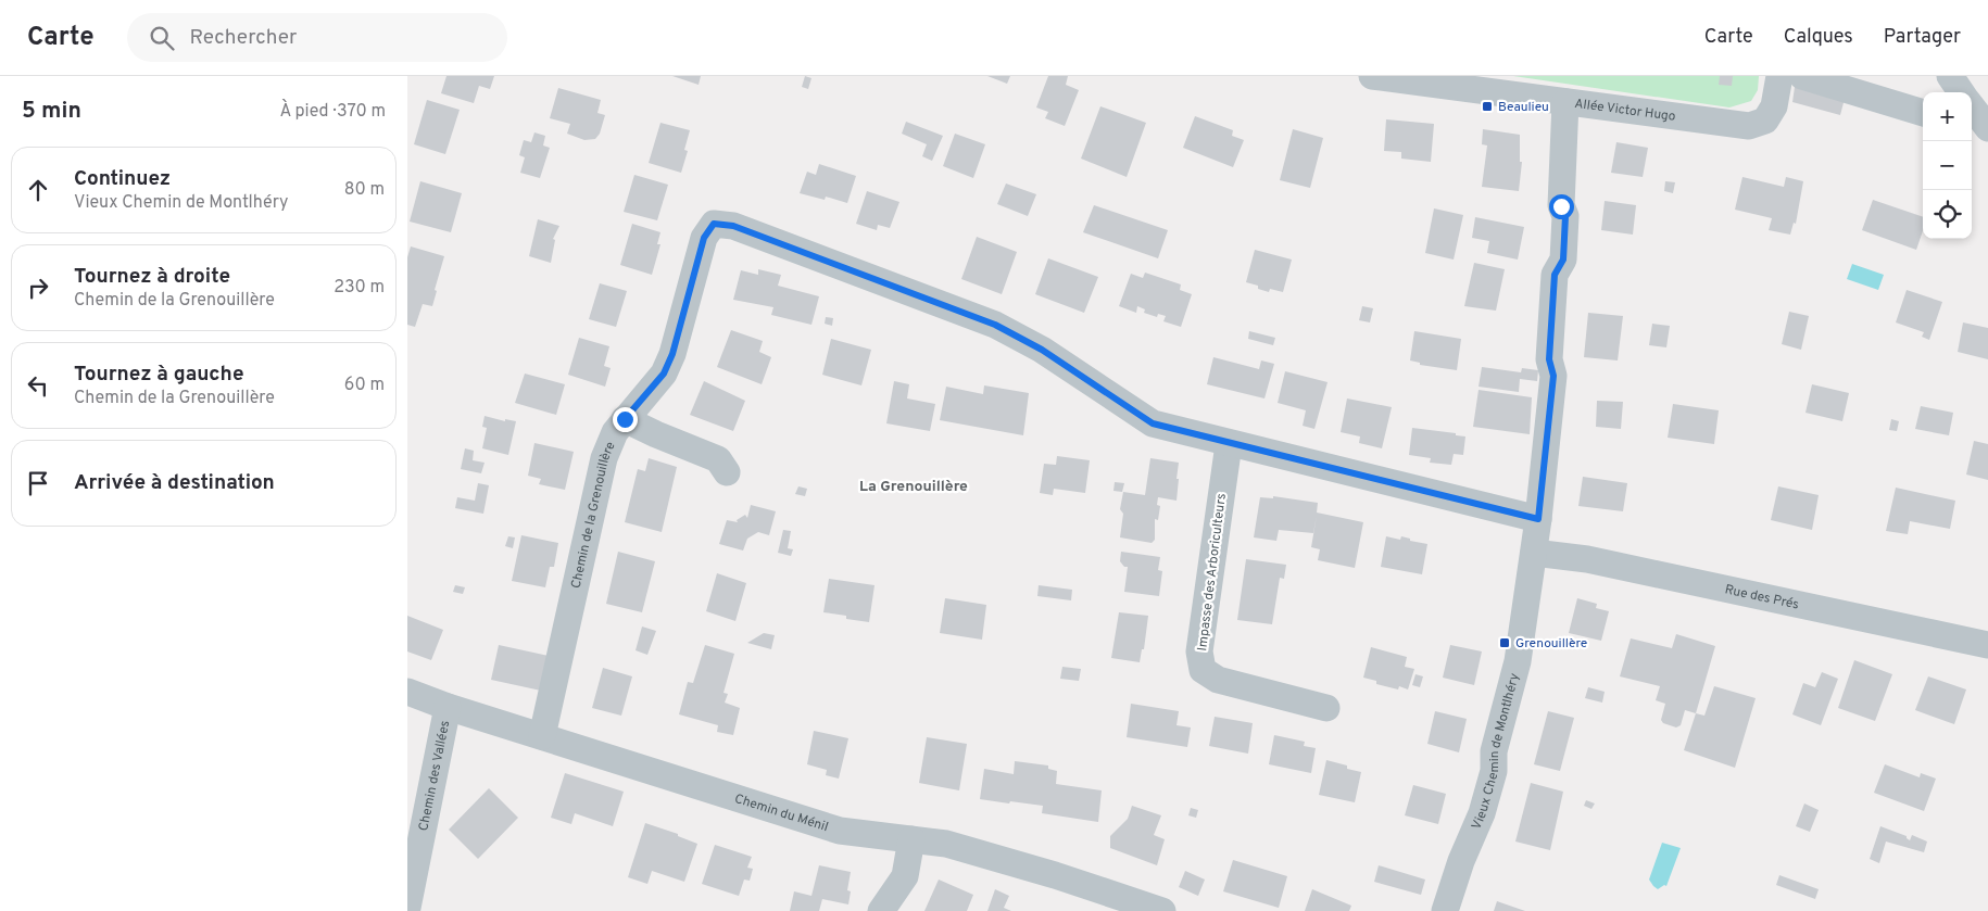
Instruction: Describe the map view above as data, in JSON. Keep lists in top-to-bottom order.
{
  "streets": {
    "street": [
      "Allée Victor Hugo",
      "Chemin de la Grenouillère",
      "Impasse des Arboriculteurs",
      "Rue des Prés",
      "Vieux Chemin de Montlhéry",
      "Chemin des Vallées",
      "Chemin du Ménil"
    ]
  },
  "crossings": [
    ["Allée Victor Hugo", "Vieux Chemin de Montlhéry"],
    ["Chemin de la Grenouillère", "Impasse des Arboriculteurs"],
    ["Chemin de la Grenouillère", "Vieux Chemin de Montlhéry"],
    ["Chemin de la Grenouillère", "Chemin du Ménil"],
    ["Rue des Prés", "Vieux Chemin de Montlhéry"],
    ["Chemin des Vallées", "Chemin du Ménil"]
  ],
  "districts": ["La Grenouillère"],
  "places": {
    "transit": ["Beaulieu", "Grenouillère"]
  },
  "page": {
    "header": "Carte",
    "search": "Rechercher",
    "nav": ["Carte", "Calques", "Partager"],
    "heading": ["5 min", "À pied · 370 m"],
    "map_buttons": ["+", "−"],
    "list": [
      ["Continuez", "Vieux Chemin de Montlhéry", "80 m"],
      ["Tournez à droite", "Chemin de la Grenouillère", "230 m"],
      ["Tournez à gauche", "Chemin de la Grenouillère", "60 m"],
      "Arrivée à destination"
    ]
  }
}
